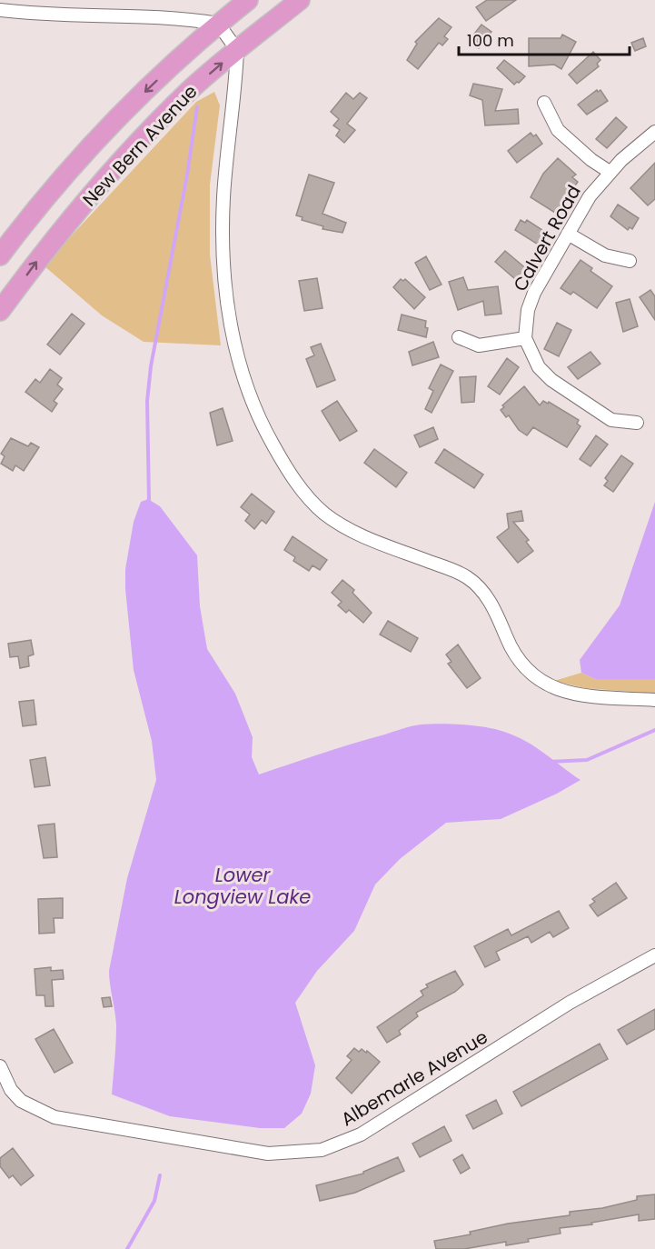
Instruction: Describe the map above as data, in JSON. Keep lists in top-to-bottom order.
{
  "streets": {
    "main road": ["New Bern Avenue"],
    "street": ["Calvert Road", "Albemarle Avenue"]
  },
  "water": ["Lower Longview Lake"],
  "scale_bar": "100 m"
}
